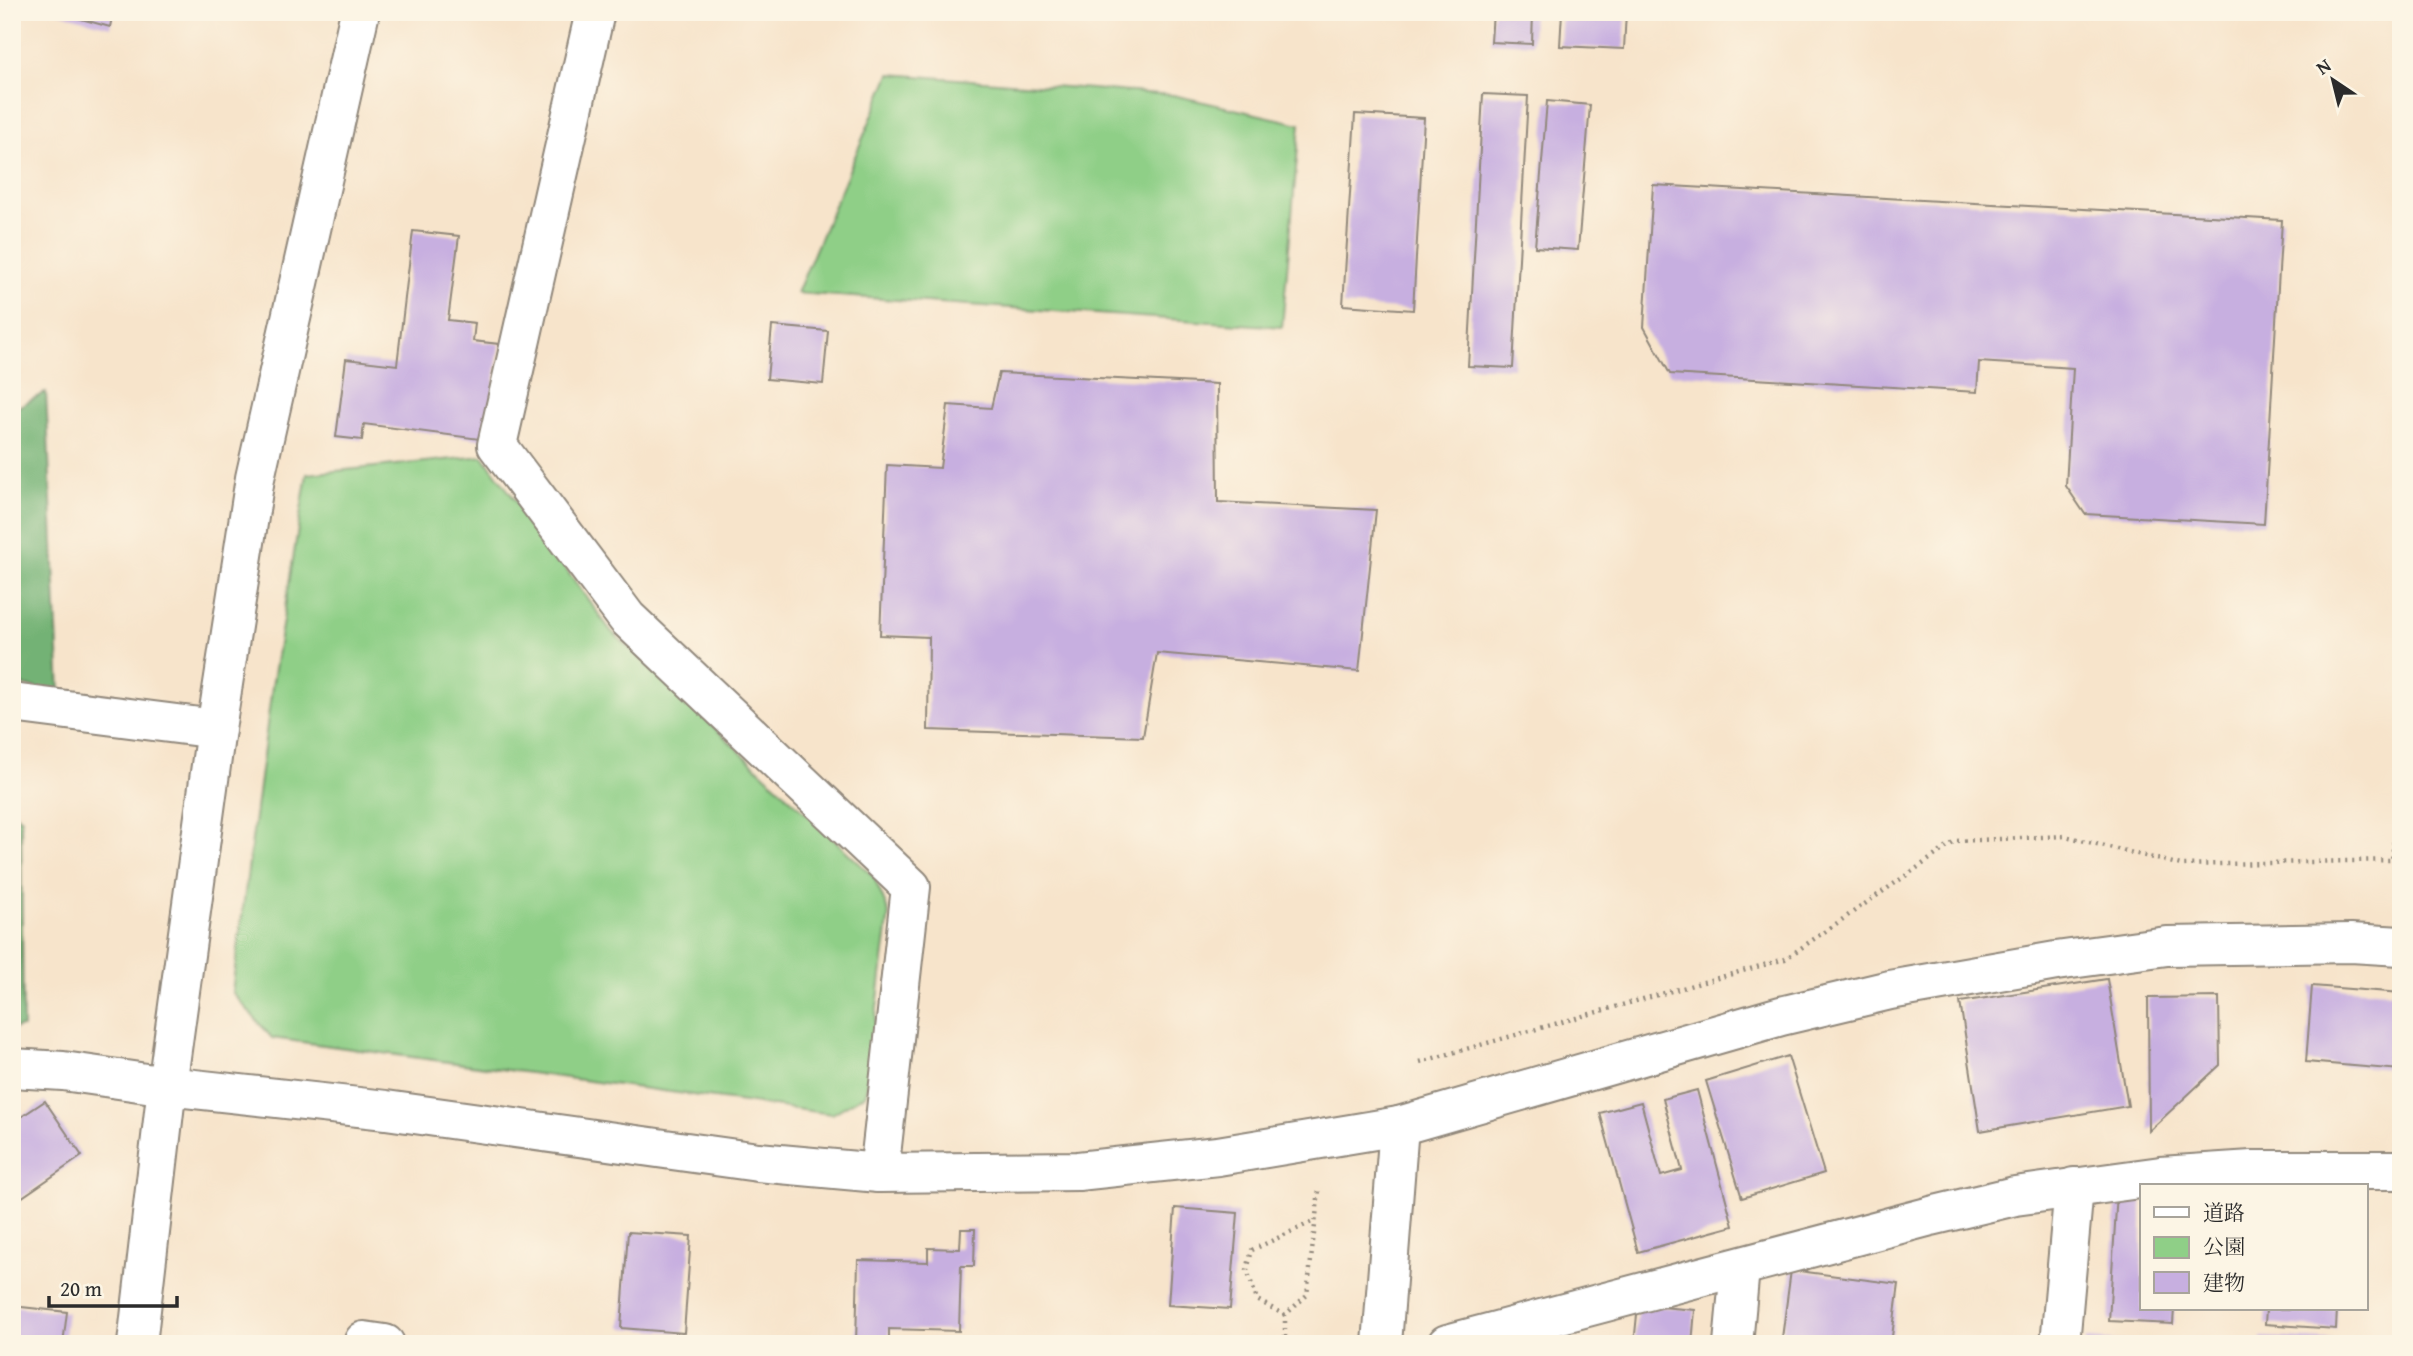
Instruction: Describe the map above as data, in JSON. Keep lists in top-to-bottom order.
{
  "legend": ["道路", "公園", "建物"],
  "scale_bar": "20 m",
  "north": "top left"
}
